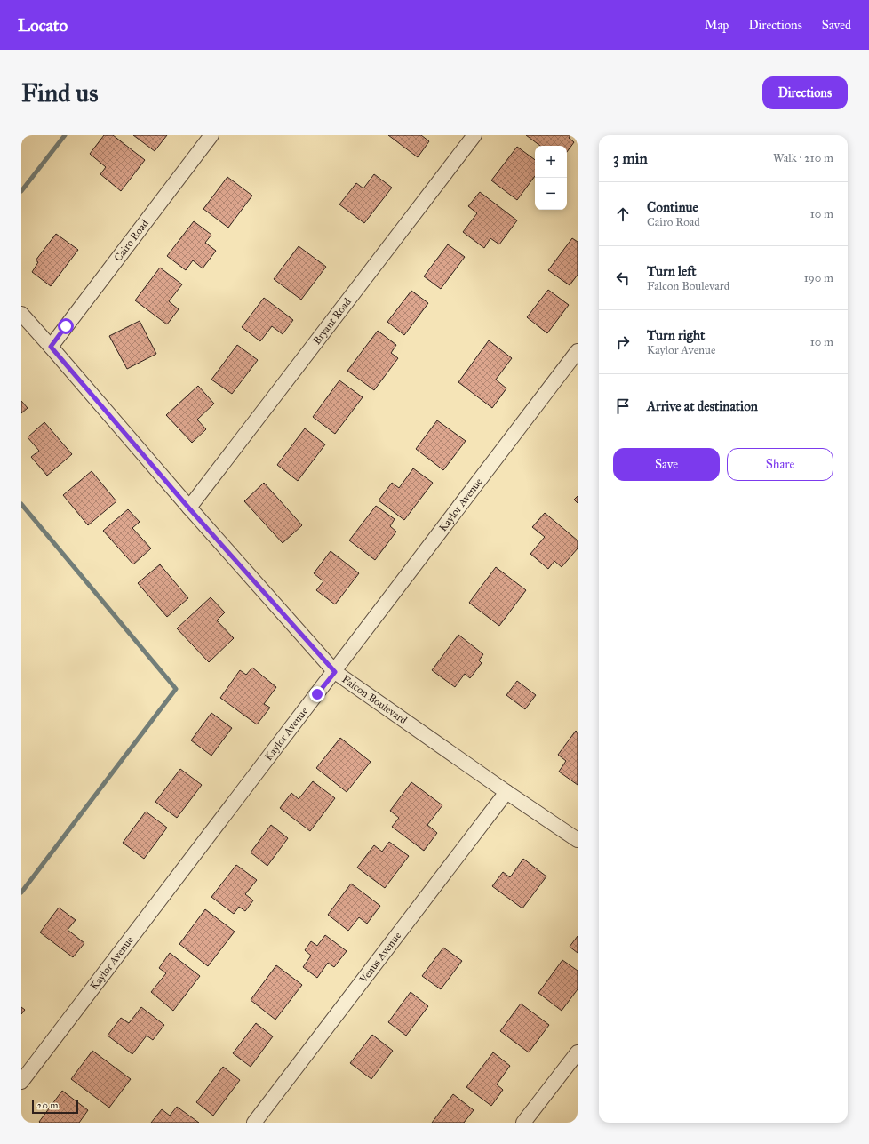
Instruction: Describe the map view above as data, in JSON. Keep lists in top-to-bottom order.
{
  "streets": {
    "street": [
      "Cairo Road",
      "Bryant Road",
      "Kaylor Avenue",
      "Falcon Boulevard",
      "Venus Avenue"
    ]
  },
  "crossings": [
    ["Cairo Road", "Falcon Boulevard"],
    ["Bryant Road", "Falcon Boulevard"],
    ["Kaylor Avenue", "Falcon Boulevard"],
    ["Falcon Boulevard", "Venus Avenue"]
  ],
  "scale_bar": "20 m",
  "page": {
    "header": "Locato",
    "nav": ["Map", "Directions", "Saved"],
    "buttons": [
      "Directions",
      ["Save", "Share"]
    ],
    "title": "Find us",
    "heading": ["3 min", "Walk · 210 m"],
    "map_buttons": ["+", "−"],
    "list": [
      ["Continue", "Cairo Road", "10 m"],
      ["Turn left", "Falcon Boulevard", "190 m"],
      ["Turn right", "Kaylor Avenue", "10 m"],
      "Arrive at destination"
    ],
    "scale": "20 m"
  }
}
